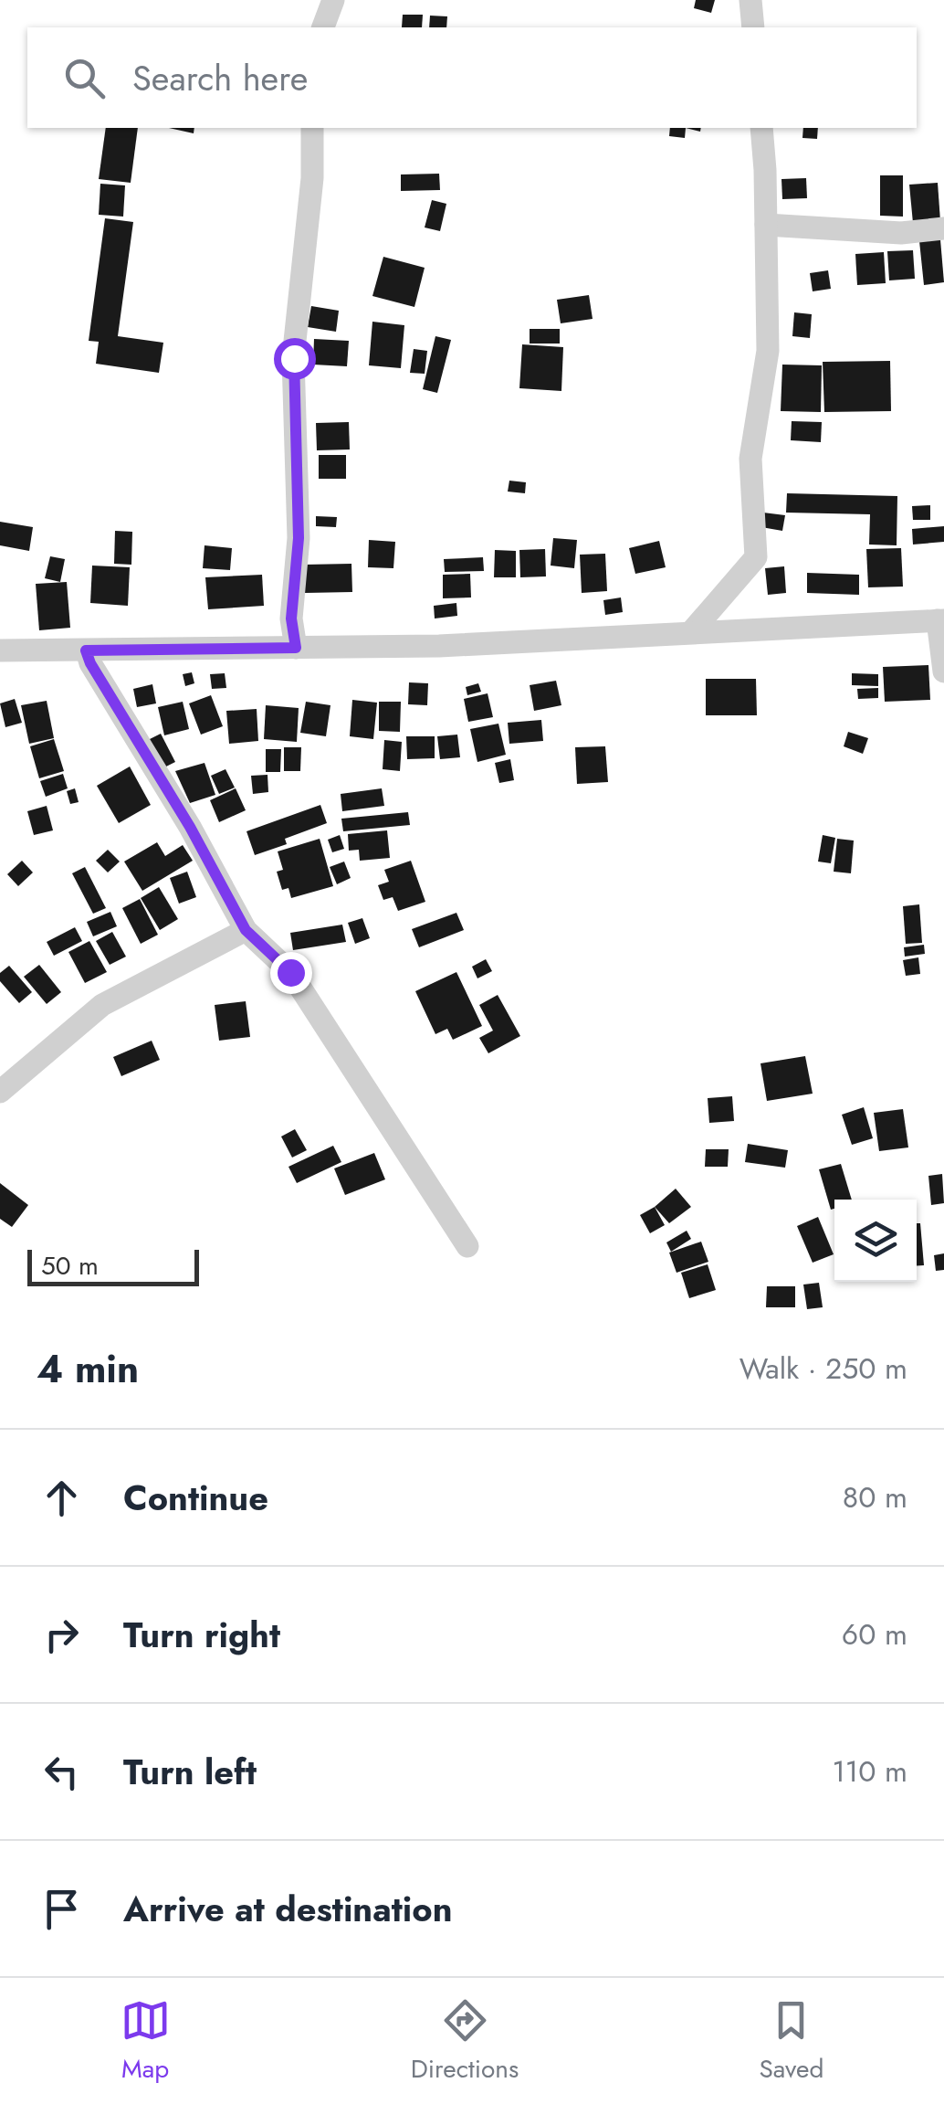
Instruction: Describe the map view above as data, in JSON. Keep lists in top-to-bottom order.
{
  "scale_bar": "50 m",
  "page": {
    "search": "Search here",
    "scale": "50 m",
    "heading": ["4 min", "Walk · 250 m"],
    "list": [
      ["Continue", "80 m"],
      ["Turn right", "60 m"],
      ["Turn left", "110 m"],
      "Arrive at destination"
    ],
    "nav": ["Map", "Directions", "Saved"]
  }
}
